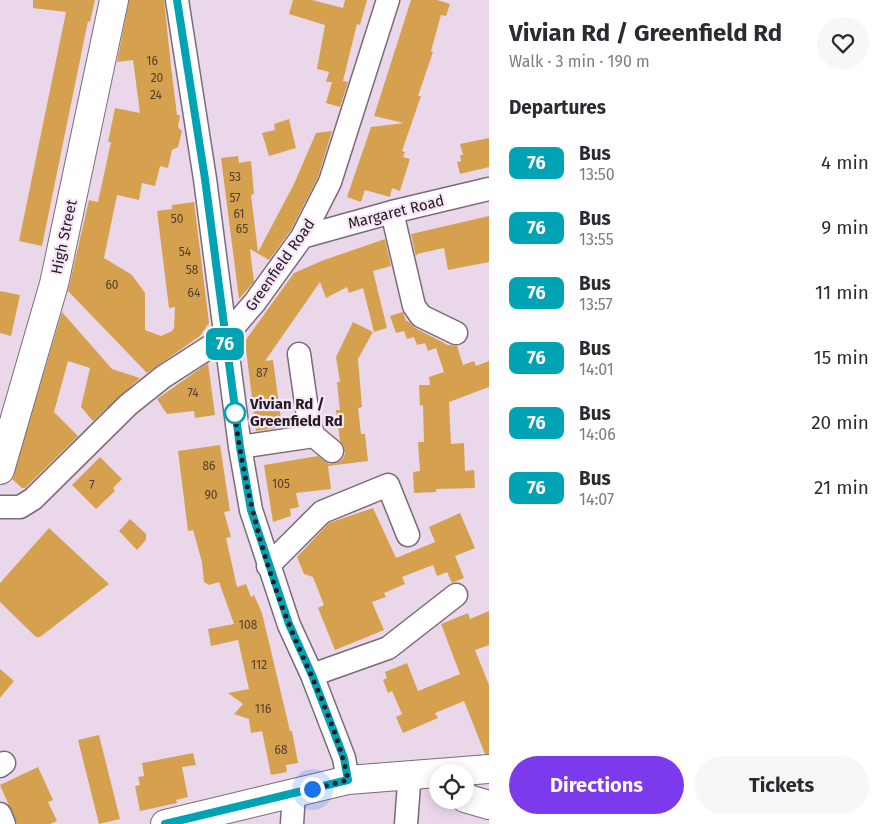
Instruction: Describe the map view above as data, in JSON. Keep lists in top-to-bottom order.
{
  "streets": {
    "main road": ["High Street"],
    "street": ["Margaret Road", "Greenfield Road"]
  },
  "crossings": [
    ["Margaret Road", "Greenfield Road"]
  ],
  "places": ["Vivian Rd / Greenfield Rd"],
  "lines": ["bus line 76"],
  "house_numbers": [
    "16",
    "20",
    "24",
    "53",
    "57",
    "61",
    "50",
    "65",
    "54",
    "58",
    "60",
    "64",
    "87",
    "74",
    "86",
    "105",
    "7",
    "90",
    "108",
    "112",
    "116",
    "68"
  ],
  "page": {
    "on_map": "76",
    "heading": [
      ["Vivian Rd / Greenfield Rd", "Walk · 3 min · 190 m"],
      "Departures"
    ],
    "list": [
      {
        "mark": "76",
        "name": "Bus",
        "note": "13:50",
        "value": "4 min"
      },
      {
        "mark": "76",
        "name": "Bus",
        "note": "13:55",
        "value": "9 min"
      },
      {
        "mark": "76",
        "name": "Bus",
        "note": "13:57",
        "value": "11 min"
      },
      {
        "mark": "76",
        "name": "Bus",
        "note": "14:01",
        "value": "15 min"
      },
      {
        "mark": "76",
        "name": "Bus",
        "note": "14:06",
        "value": "20 min"
      },
      {
        "mark": "76",
        "name": "Bus",
        "note": "14:07",
        "value": "21 min"
      }
    ],
    "buttons": ["Directions", "Tickets"]
  }
}
